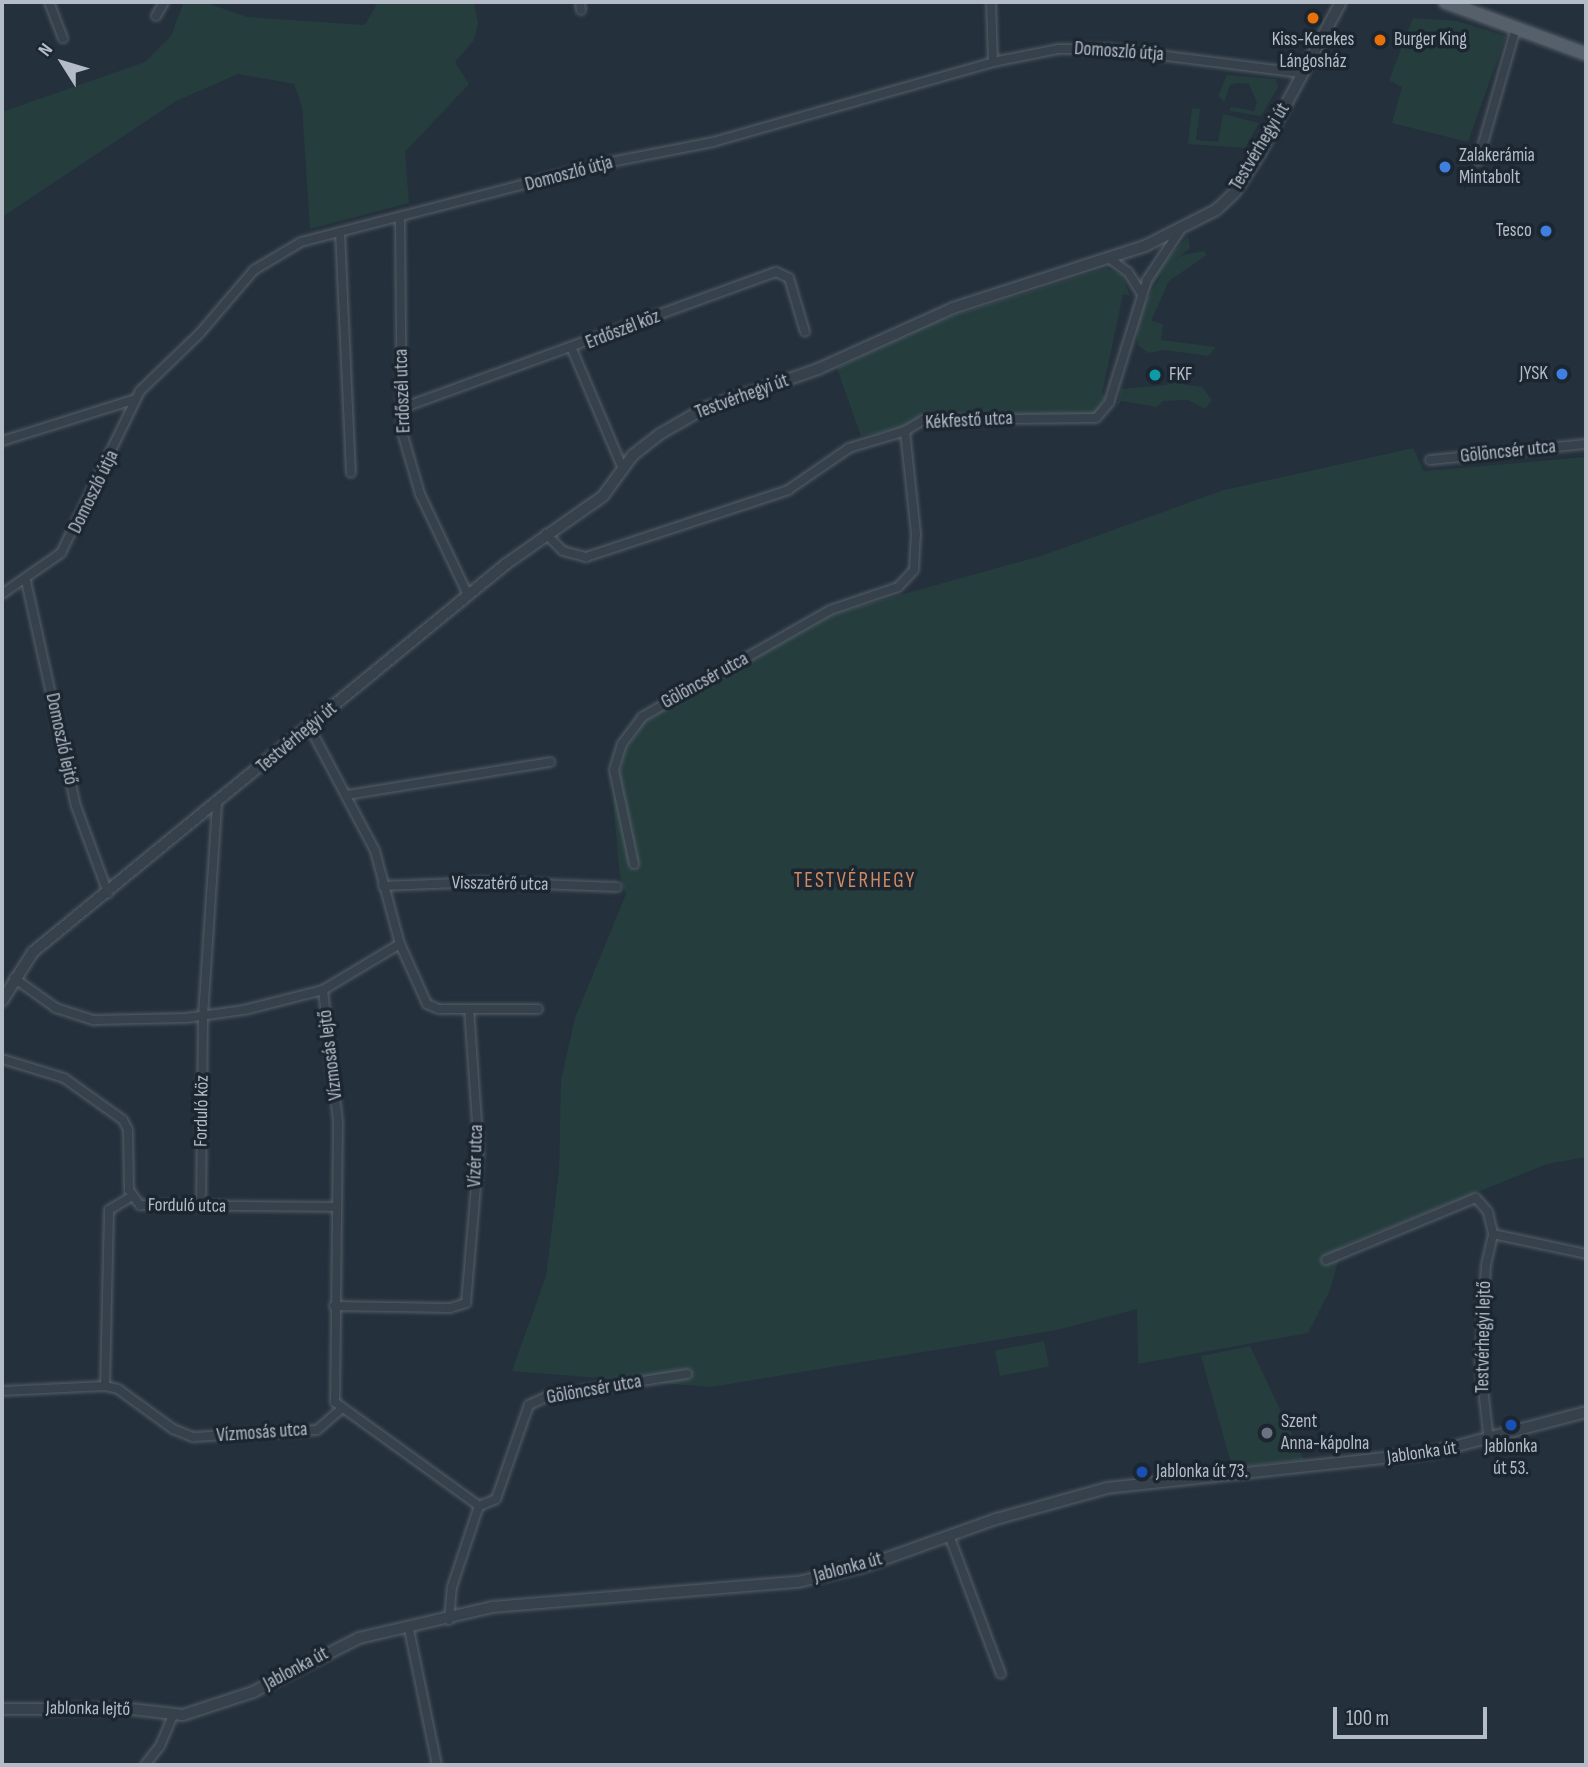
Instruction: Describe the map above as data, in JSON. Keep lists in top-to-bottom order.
{
  "streets": {
    "street": [
      "Domoszló útja",
      "Testvérhegyi út",
      "Erdőszél köz",
      "Erdőszél utca",
      "Kékfestő utca",
      "Gölöncsér utca",
      "Domoszló lejtő",
      "Visszatérő utca",
      "Vízmosás lejtő",
      "Forduló köz",
      "Vízér utca",
      "Forduló utca",
      "Testvérhegyi lejtő",
      "Vízmosás utca",
      "Jablonka út",
      "Jablonka lejtő"
    ]
  },
  "crossings": [
    ["Domoszló útja", "Testvérhegyi út"],
    ["Domoszló útja", "Erdőszél utca"],
    ["Domoszló útja", "Domoszló lejtő"],
    ["Testvérhegyi út", "Erdőszél utca"],
    ["Testvérhegyi út", "Kékfestő utca"],
    ["Testvérhegyi út", "Domoszló lejtő"],
    ["Testvérhegyi út", "Vízmosás lejtő"],
    ["Erdőszél köz", "Erdőszél utca"],
    ["Kékfestő utca", "Gölöncsér utca"],
    ["Gölöncsér utca", "Jablonka út"],
    ["Vízmosás lejtő", "Forduló köz"],
    ["Vízmosás lejtő", "Vízér utca"],
    ["Vízmosás lejtő", "Forduló utca"],
    ["Vízmosás lejtő", "Vízmosás utca"],
    ["Forduló köz", "Forduló utca"],
    ["Testvérhegyi lejtő", "Jablonka út"],
    ["Jablonka út", "Jablonka lejtő"]
  ],
  "districts": ["TESTVÉRHEGY"],
  "places": [
    "Kiss-Kerekes Lángosház",
    "Burger King",
    "Zalakerámia Mintabolt",
    "Tesco",
    "JYSK",
    "FKF",
    "Jablonka út 53.",
    "Szent Anna-kápolna",
    "Jablonka út 73."
  ],
  "scale_bar": "100 m",
  "north": "top left"
}
